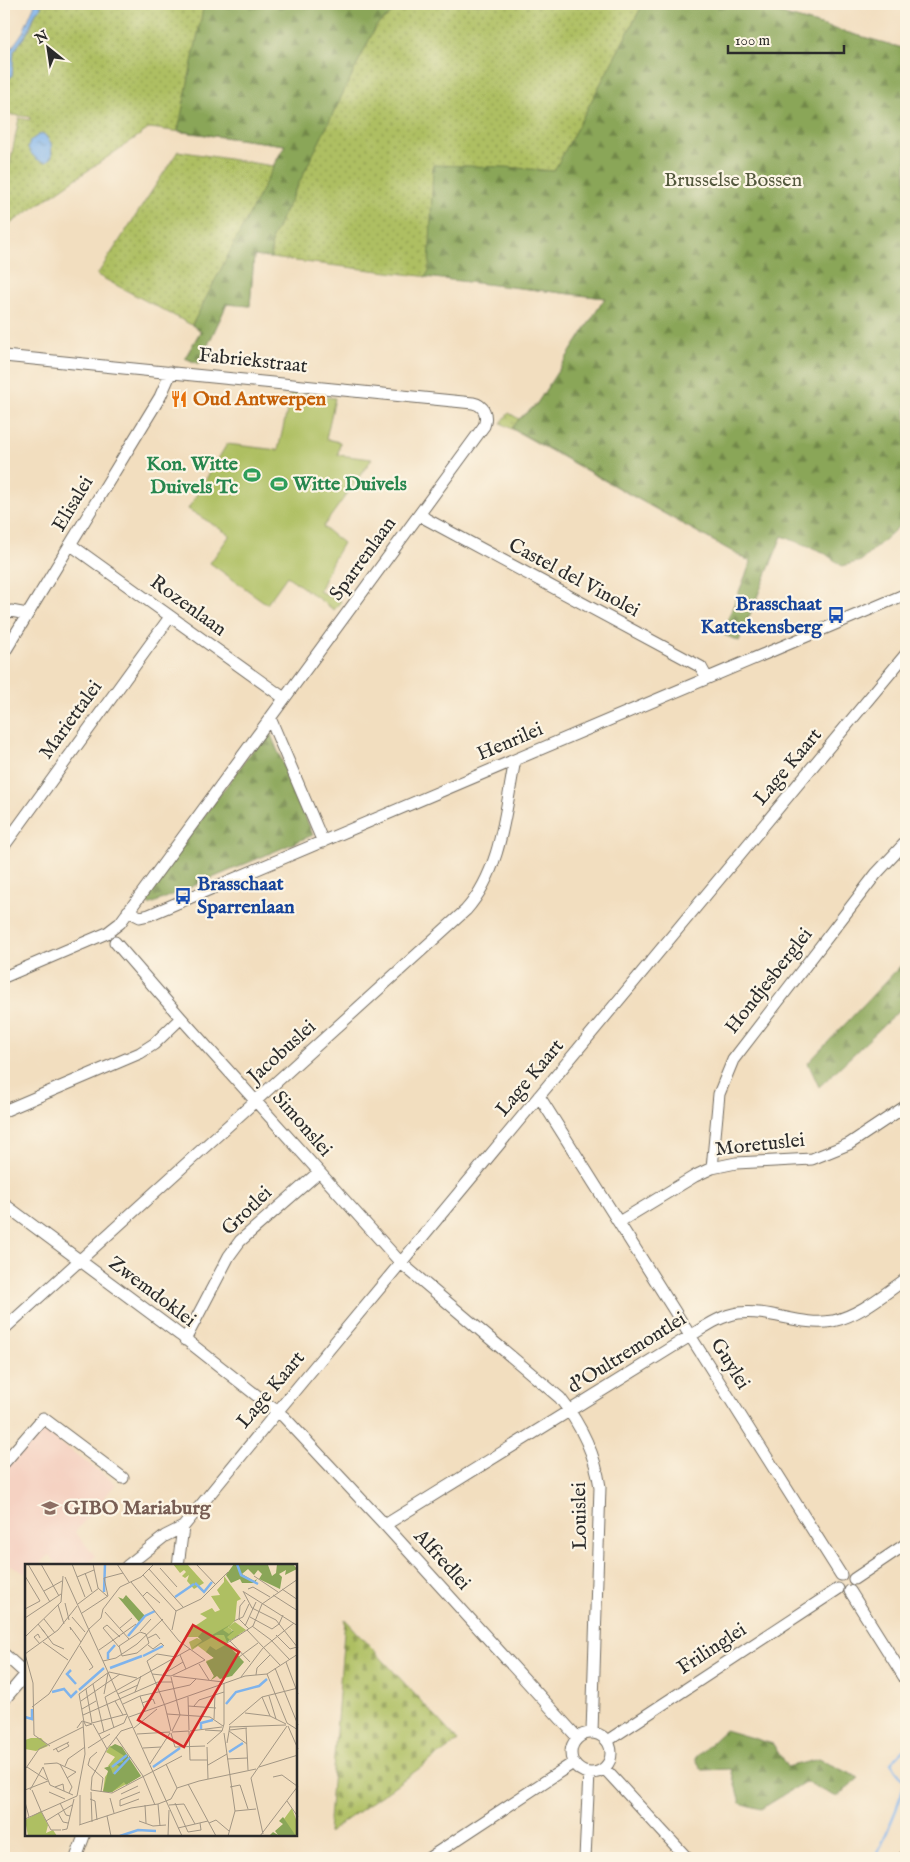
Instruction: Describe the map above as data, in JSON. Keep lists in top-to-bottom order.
{
  "streets": {
    "street": [
      "Fabriekstraat",
      "Elisalei",
      "Sparrenlaan",
      "Castel del Vinolei",
      "Rozenlaan",
      "Mariettalei",
      "Henrilei",
      "Lage Kaart",
      "Hondjesberglei",
      "Jacobuslei",
      "Simonslei",
      "Moretuslei",
      "Grotlei",
      "Zwemdoklei",
      "d'Oultremontlei",
      "Guylei",
      "Louislei",
      "Alfredlei",
      "Frilinglei"
    ]
  },
  "crossings": [
    ["Fabriekstraat", "Elisalei"],
    ["Fabriekstraat", "Sparrenlaan"],
    ["Elisalei", "Rozenlaan"],
    ["Sparrenlaan", "Castel del Vinolei"],
    ["Sparrenlaan", "Rozenlaan"],
    ["Sparrenlaan", "Henrilei"],
    ["Castel del Vinolei", "Henrilei"],
    ["Rozenlaan", "Mariettalei"],
    ["Henrilei", "Jacobuslei"],
    ["Lage Kaart", "Simonslei"],
    ["Lage Kaart", "Zwemdoklei"],
    ["Lage Kaart", "Guylei"],
    ["Lage Kaart", "Louislei"],
    ["Lage Kaart", "Alfredlei"],
    ["Hondjesberglei", "Moretuslei"],
    ["Jacobuslei", "Simonslei"],
    ["Jacobuslei", "Zwemdoklei"],
    ["Simonslei", "Grotlei"],
    ["Simonslei", "Louislei"],
    ["Moretuslei", "Guylei"],
    ["Grotlei", "Zwemdoklei"],
    ["Zwemdoklei", "Alfredlei"],
    ["d'Oultremontlei", "Guylei"],
    ["d'Oultremontlei", "Louislei"],
    ["d'Oultremontlei", "Alfredlei"],
    ["Guylei", "Frilinglei"],
    ["Louislei", "Alfredlei"],
    ["Louislei", "Frilinglei"],
    ["Alfredlei", "Frilinglei"]
  ],
  "parks": ["Brusselse Bossen"],
  "places": {
    "restaurant": ["Oud Antwerpen"],
    "sports": ["Kon. Witte Duivels Tc", "Witte Duivels"],
    "bus stop": ["Brasschaat Kattekensberg", "Brasschaat Sparrenlaan"],
    "school or university": ["GIBO Mariaburg"]
  },
  "scale_bar": "100 m",
  "north": "top left"
}
